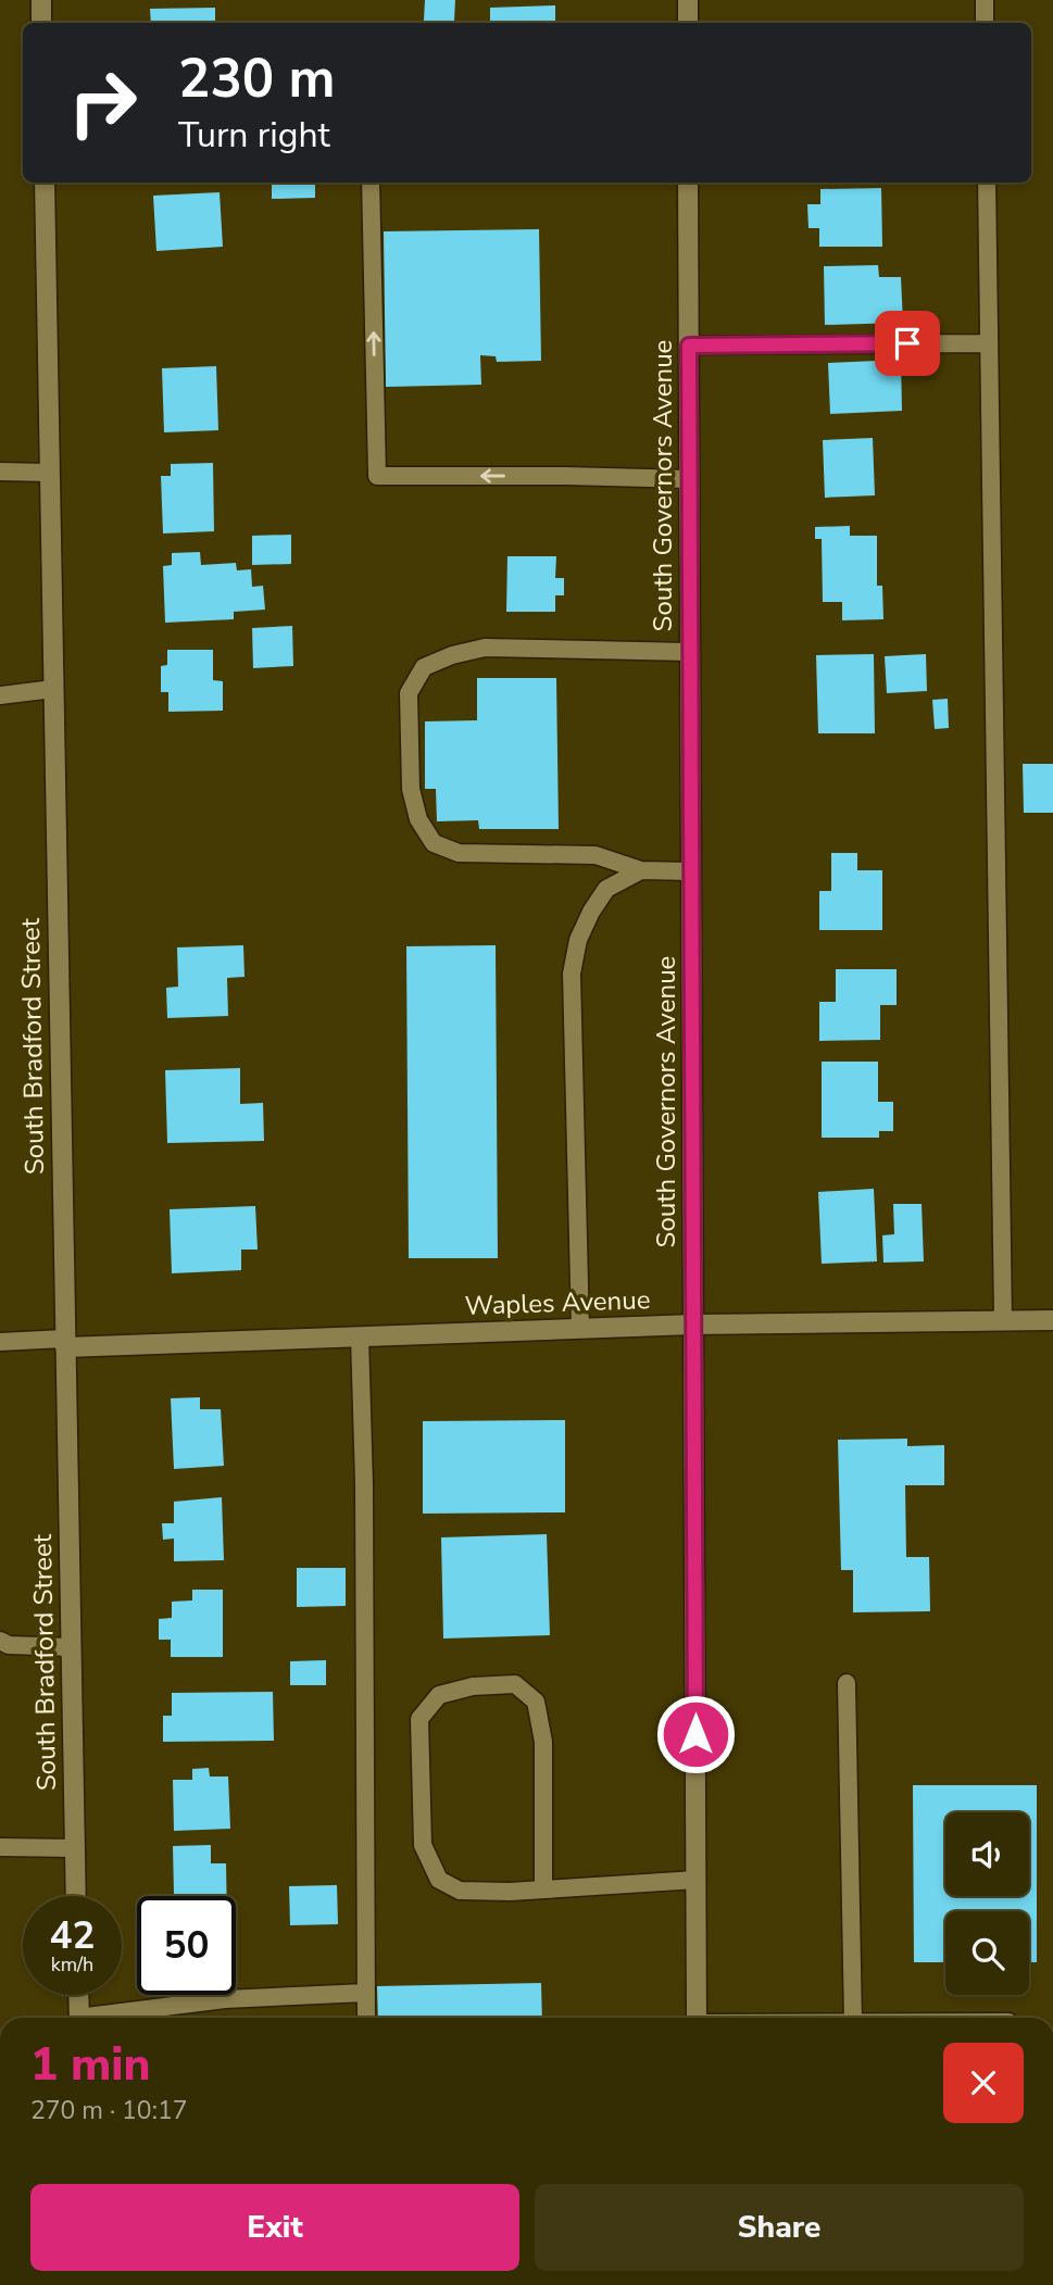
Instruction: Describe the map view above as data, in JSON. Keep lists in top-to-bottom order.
{
  "streets": {
    "street": ["South Governors Avenue", "South Bradford Street", "Waples Avenue"]
  },
  "crossings": [
    ["South Governors Avenue", "Waples Avenue"],
    ["South Bradford Street", "Waples Avenue"]
  ],
  "page": {
    "turn": ["230 m", "Turn right"],
    "speed": "42 km/h",
    "limit": "50",
    "heading": ["1 min", "270 m · 10:17"],
    "buttons": ["Exit", "Share"]
  }
}
